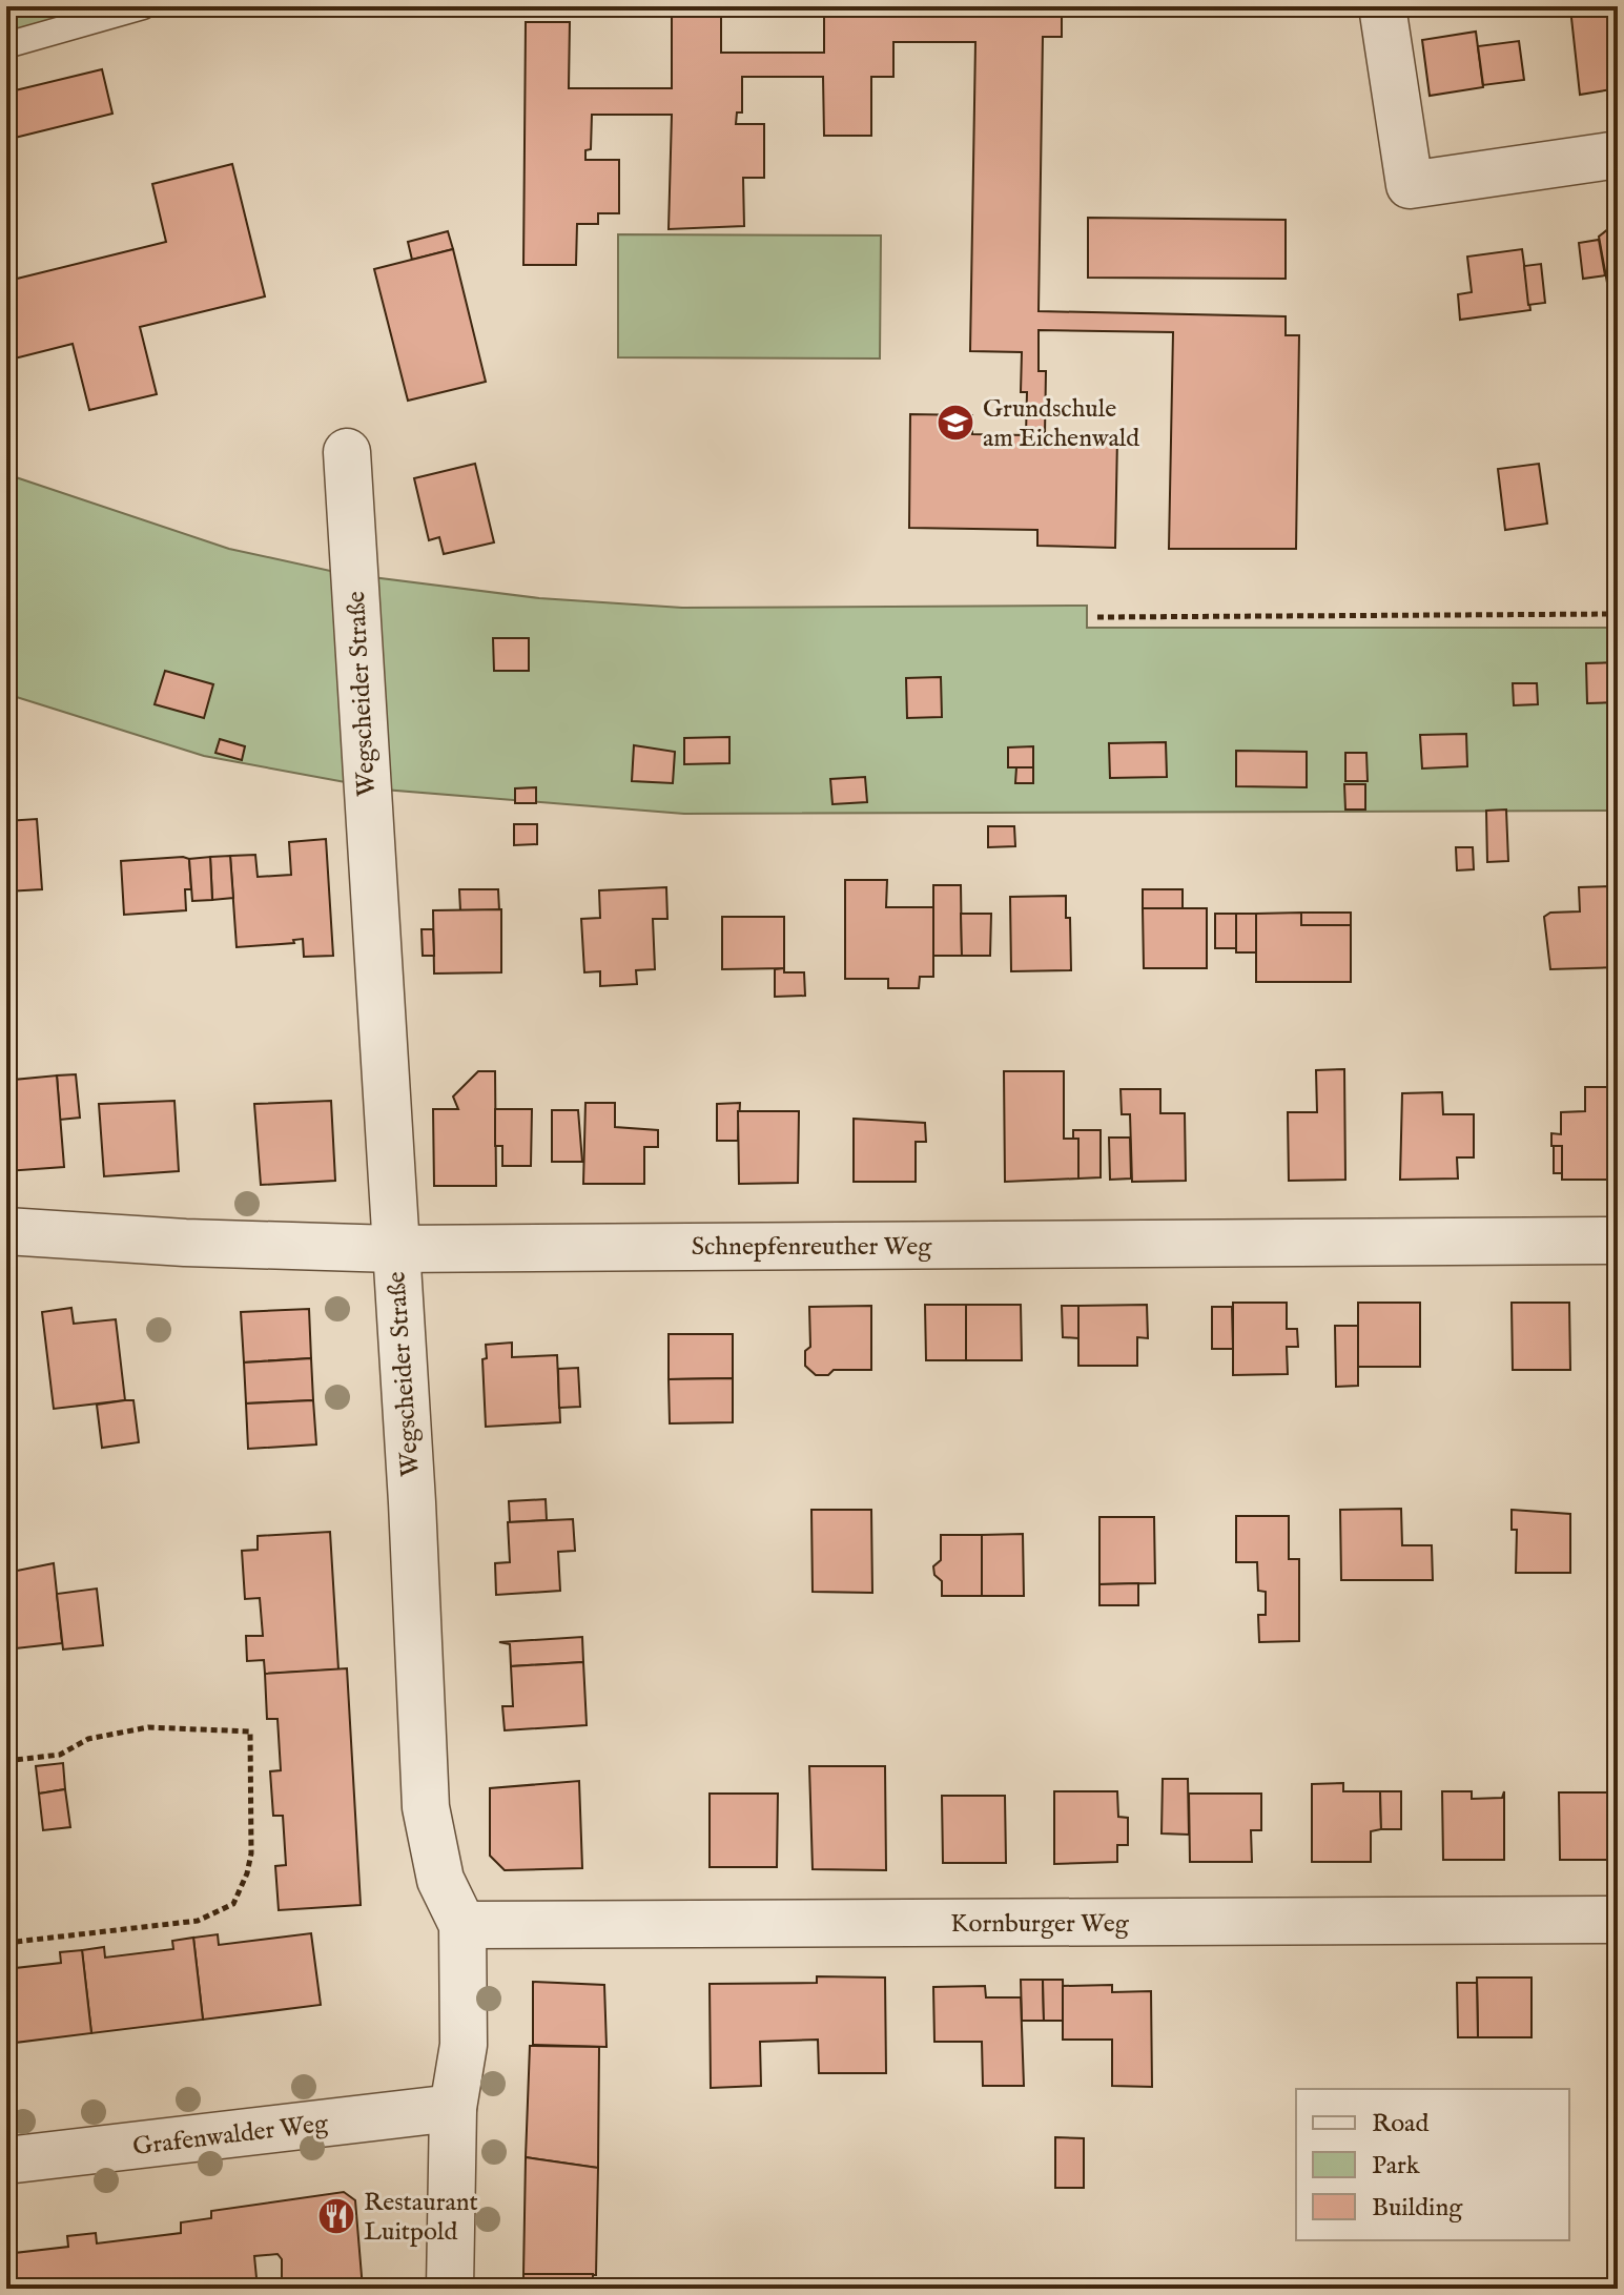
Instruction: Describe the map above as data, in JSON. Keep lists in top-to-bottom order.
{
  "streets": {
    "street": [
      "Wegscheider Straße",
      "Schnepfenreuther Weg",
      "Kornburger Weg",
      "Grafenwalder Weg"
    ]
  },
  "crossings": [
    ["Wegscheider Straße", "Schnepfenreuther Weg"],
    ["Wegscheider Straße", "Kornburger Weg"],
    ["Wegscheider Straße", "Grafenwalder Weg"]
  ],
  "places": {
    "school or university": ["Grundschule am Eichenwald"],
    "restaurant": ["Restaurant Luitpold"]
  },
  "legend": ["Road", "Park", "Building"]
}
